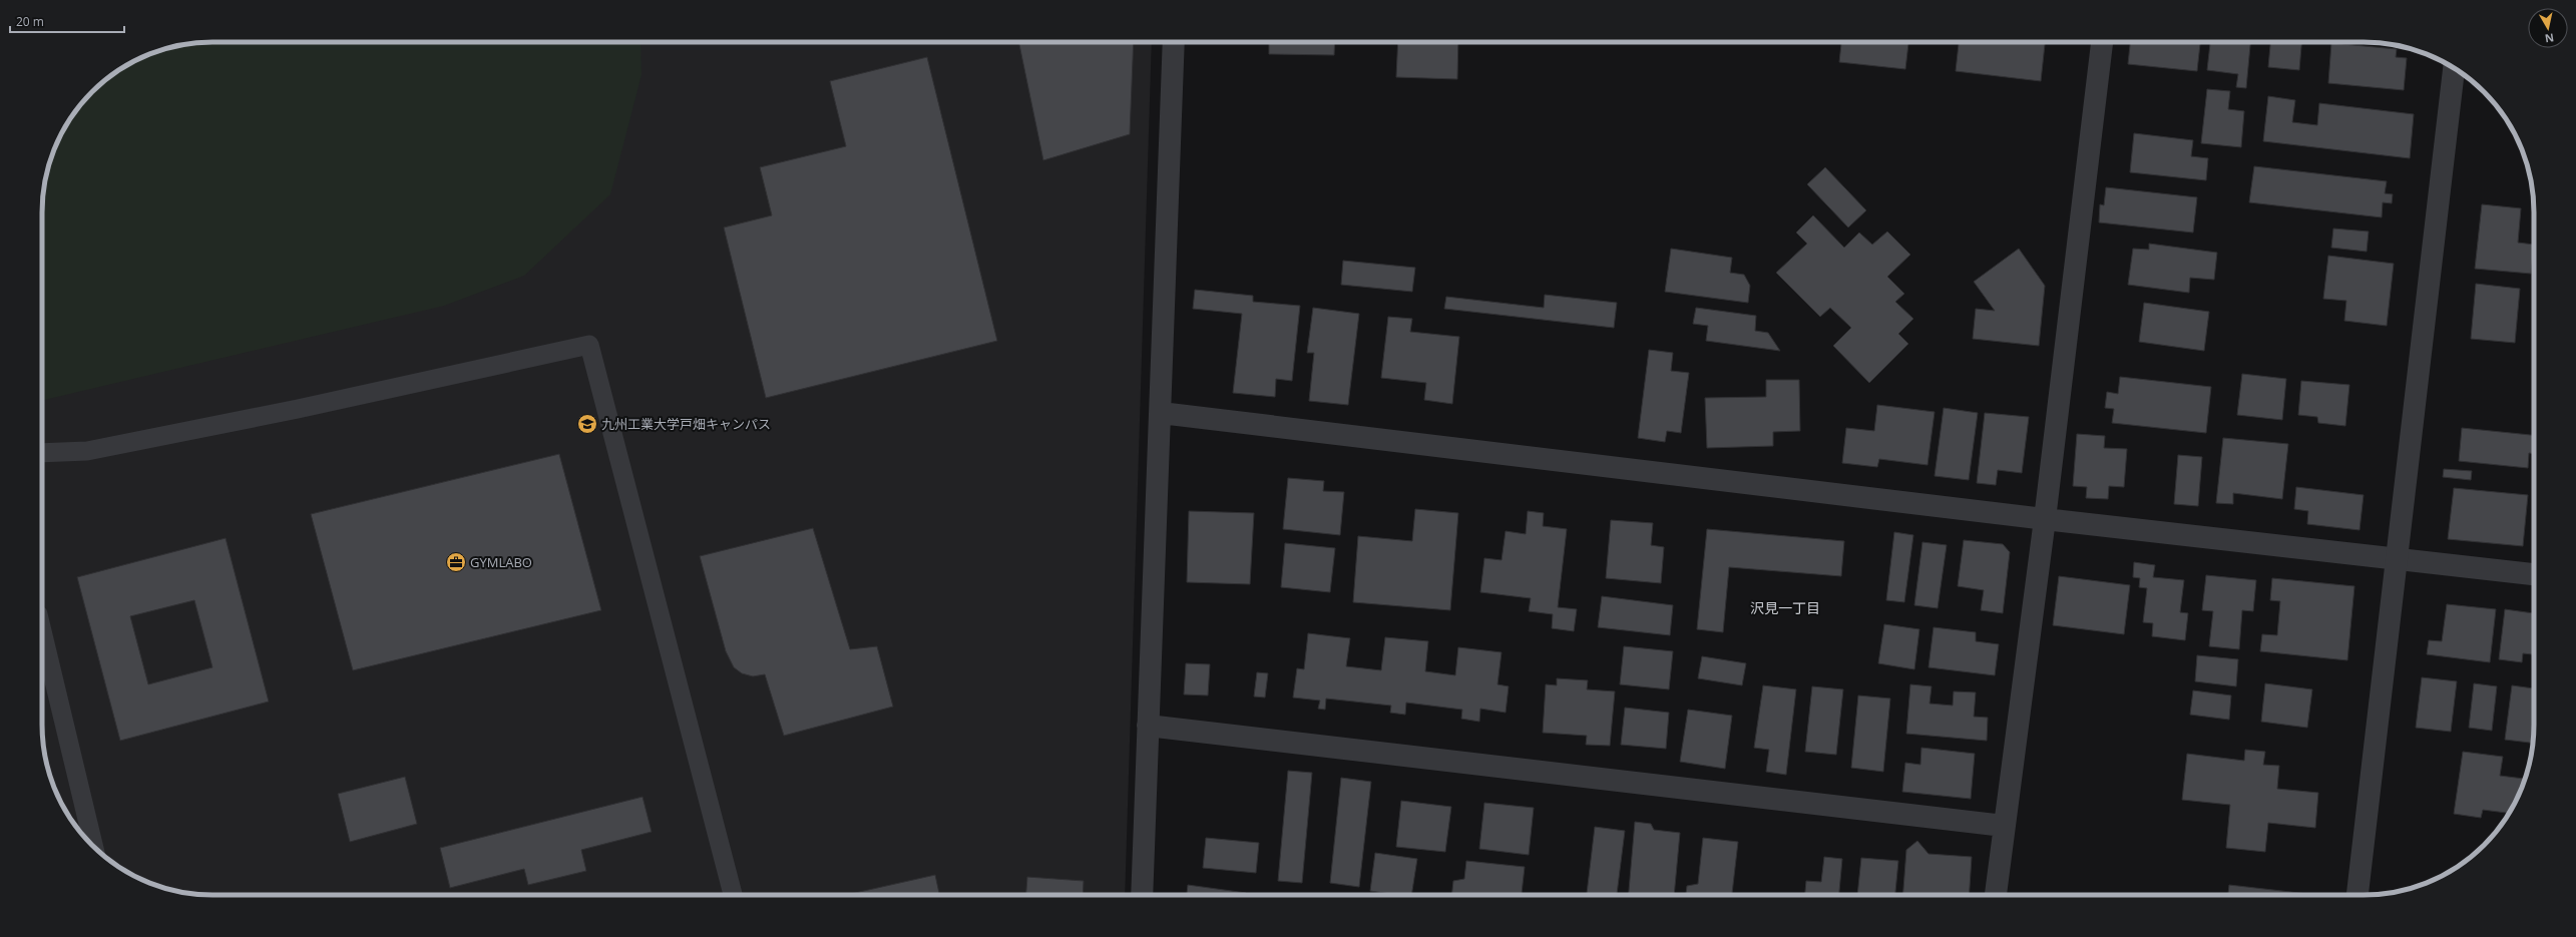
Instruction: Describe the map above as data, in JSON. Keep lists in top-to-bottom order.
{
  "districts": ["沢見一丁目"],
  "places": {
    "school or university": ["九州工業大学戸畑キャンパス"],
    "office": ["GYMLABO"]
  },
  "scale_bar": "20 m",
  "north": "bottom"
}
